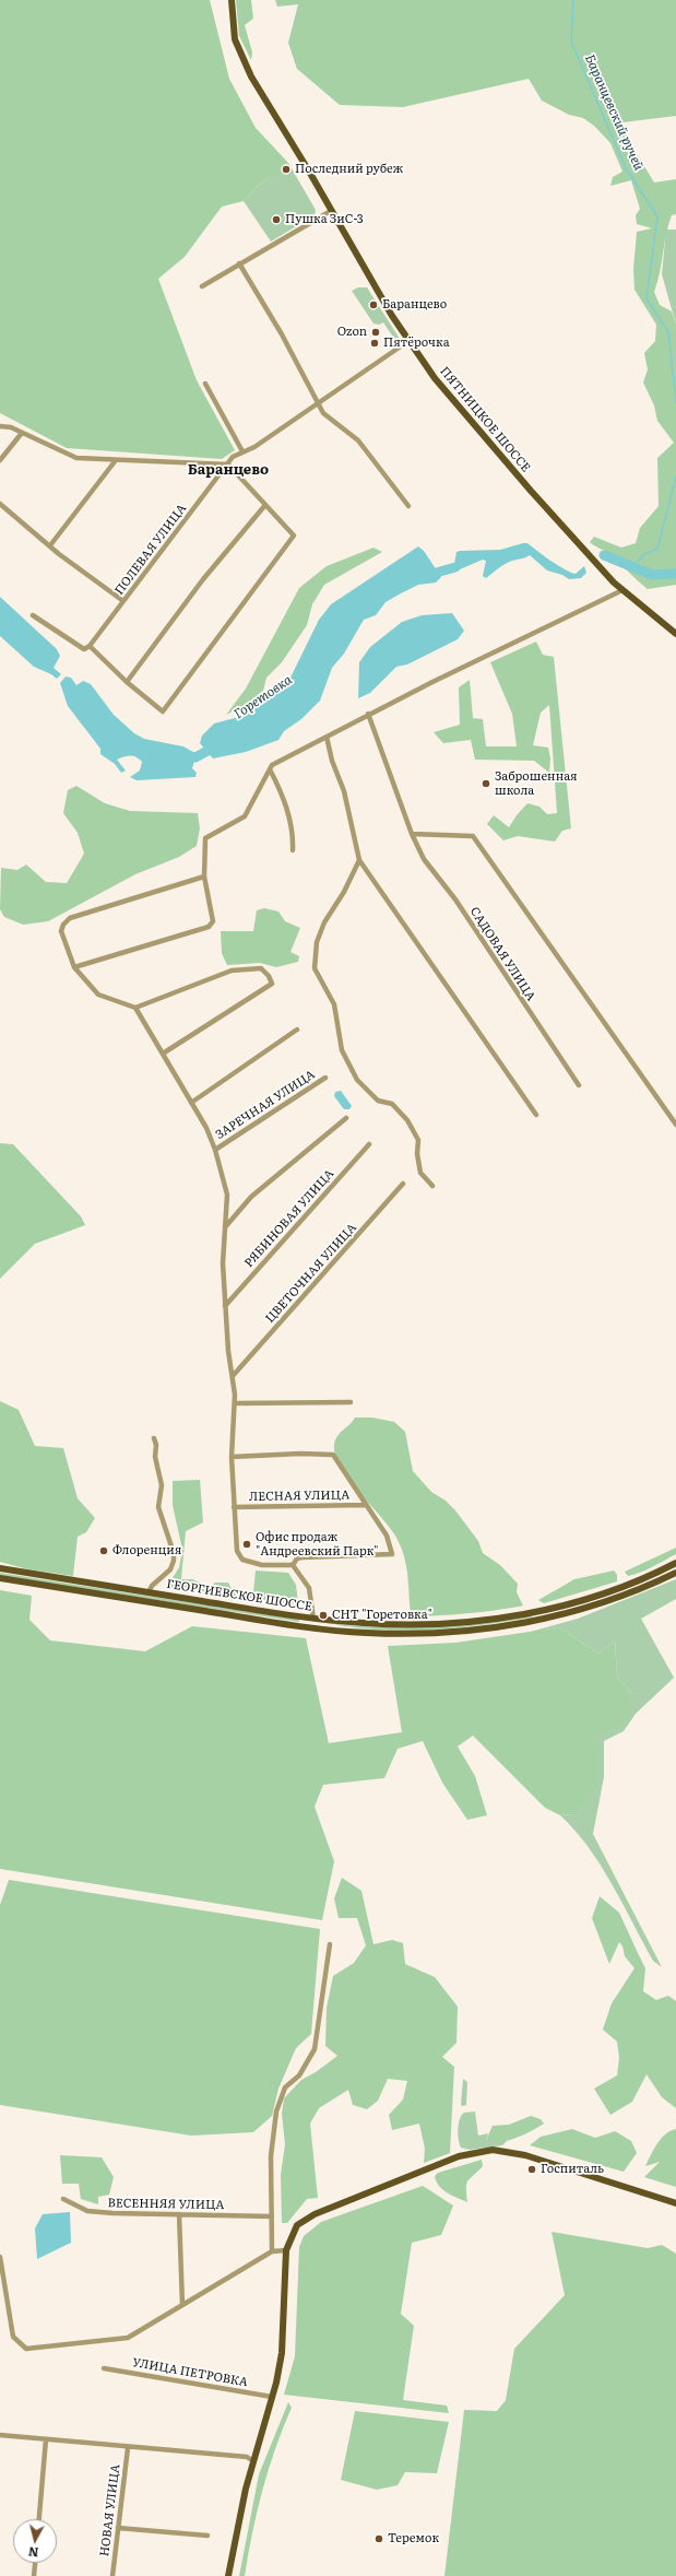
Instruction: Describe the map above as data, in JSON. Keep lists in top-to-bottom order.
{
  "streets": {
    "main road": ["ПЯТНИЦКОЕ ШОССЕ", "ГЕОРГИЕВСКОЕ ШОССЕ"],
    "street": [
      "ПОЛЕВАЯ УЛИЦА",
      "САДОВАЯ УЛИЦА",
      "ЗАРЕЧНАЯ УЛИЦА",
      "РЯБИНОВАЯ УЛИЦА",
      "ЦВЕТОЧНАЯ УЛИЦА",
      "ЛЕСНАЯ УЛИЦА",
      "ВЕСЕННЯЯ УЛИЦА",
      "УЛИЦА ПЕТРОВКА",
      "НОВАЯ УЛИЦА"
    ]
  },
  "crossings": [
    ["ПЯТНИЦКОЕ ШОССЕ", "ПОЛЕВАЯ УЛИЦА"]
  ],
  "districts": ["Баранцево"],
  "water": ["Баранцевский ручей", "Горетовка"],
  "places": [
    "Последний рубеж",
    "Пушка ЗиС-3",
    "Баранцево",
    "Ozon",
    "Пятёрочка",
    "Заброшенная школа",
    "Офис продаж \"Андреевский Парк\"",
    "Флоренция",
    "СНТ \"Горетовка\"",
    "Госпиталь",
    "Теремок"
  ],
  "north": "bottom"
}
